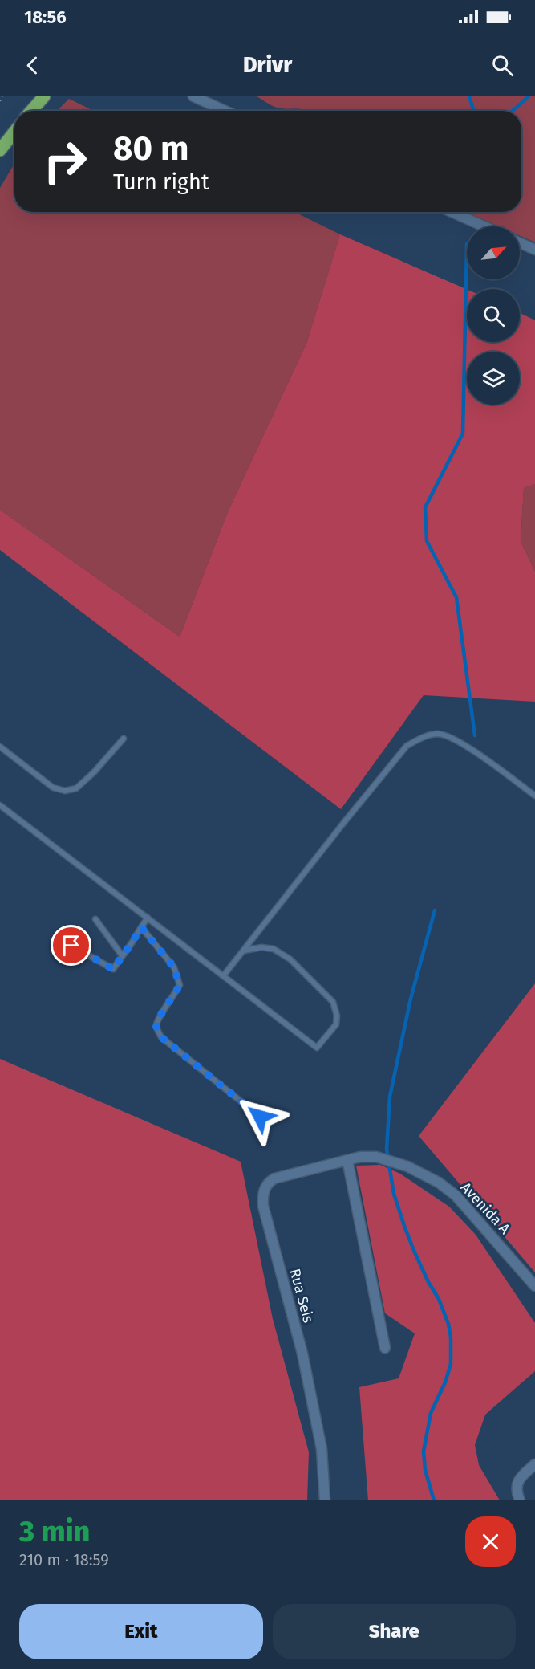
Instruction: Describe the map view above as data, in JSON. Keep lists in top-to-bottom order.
{
  "streets": {
    "street": ["Avenida A", "Rua Seis"]
  },
  "crossings": [
    ["Avenida A", "Rua Seis"]
  ],
  "north": "top right",
  "page": {
    "status": "18:56",
    "header": "Drivr",
    "turn": ["80 m", "Turn right"],
    "heading": ["3 min", "210 m · 18:59"],
    "buttons": ["Exit", "Share"]
  }
}
